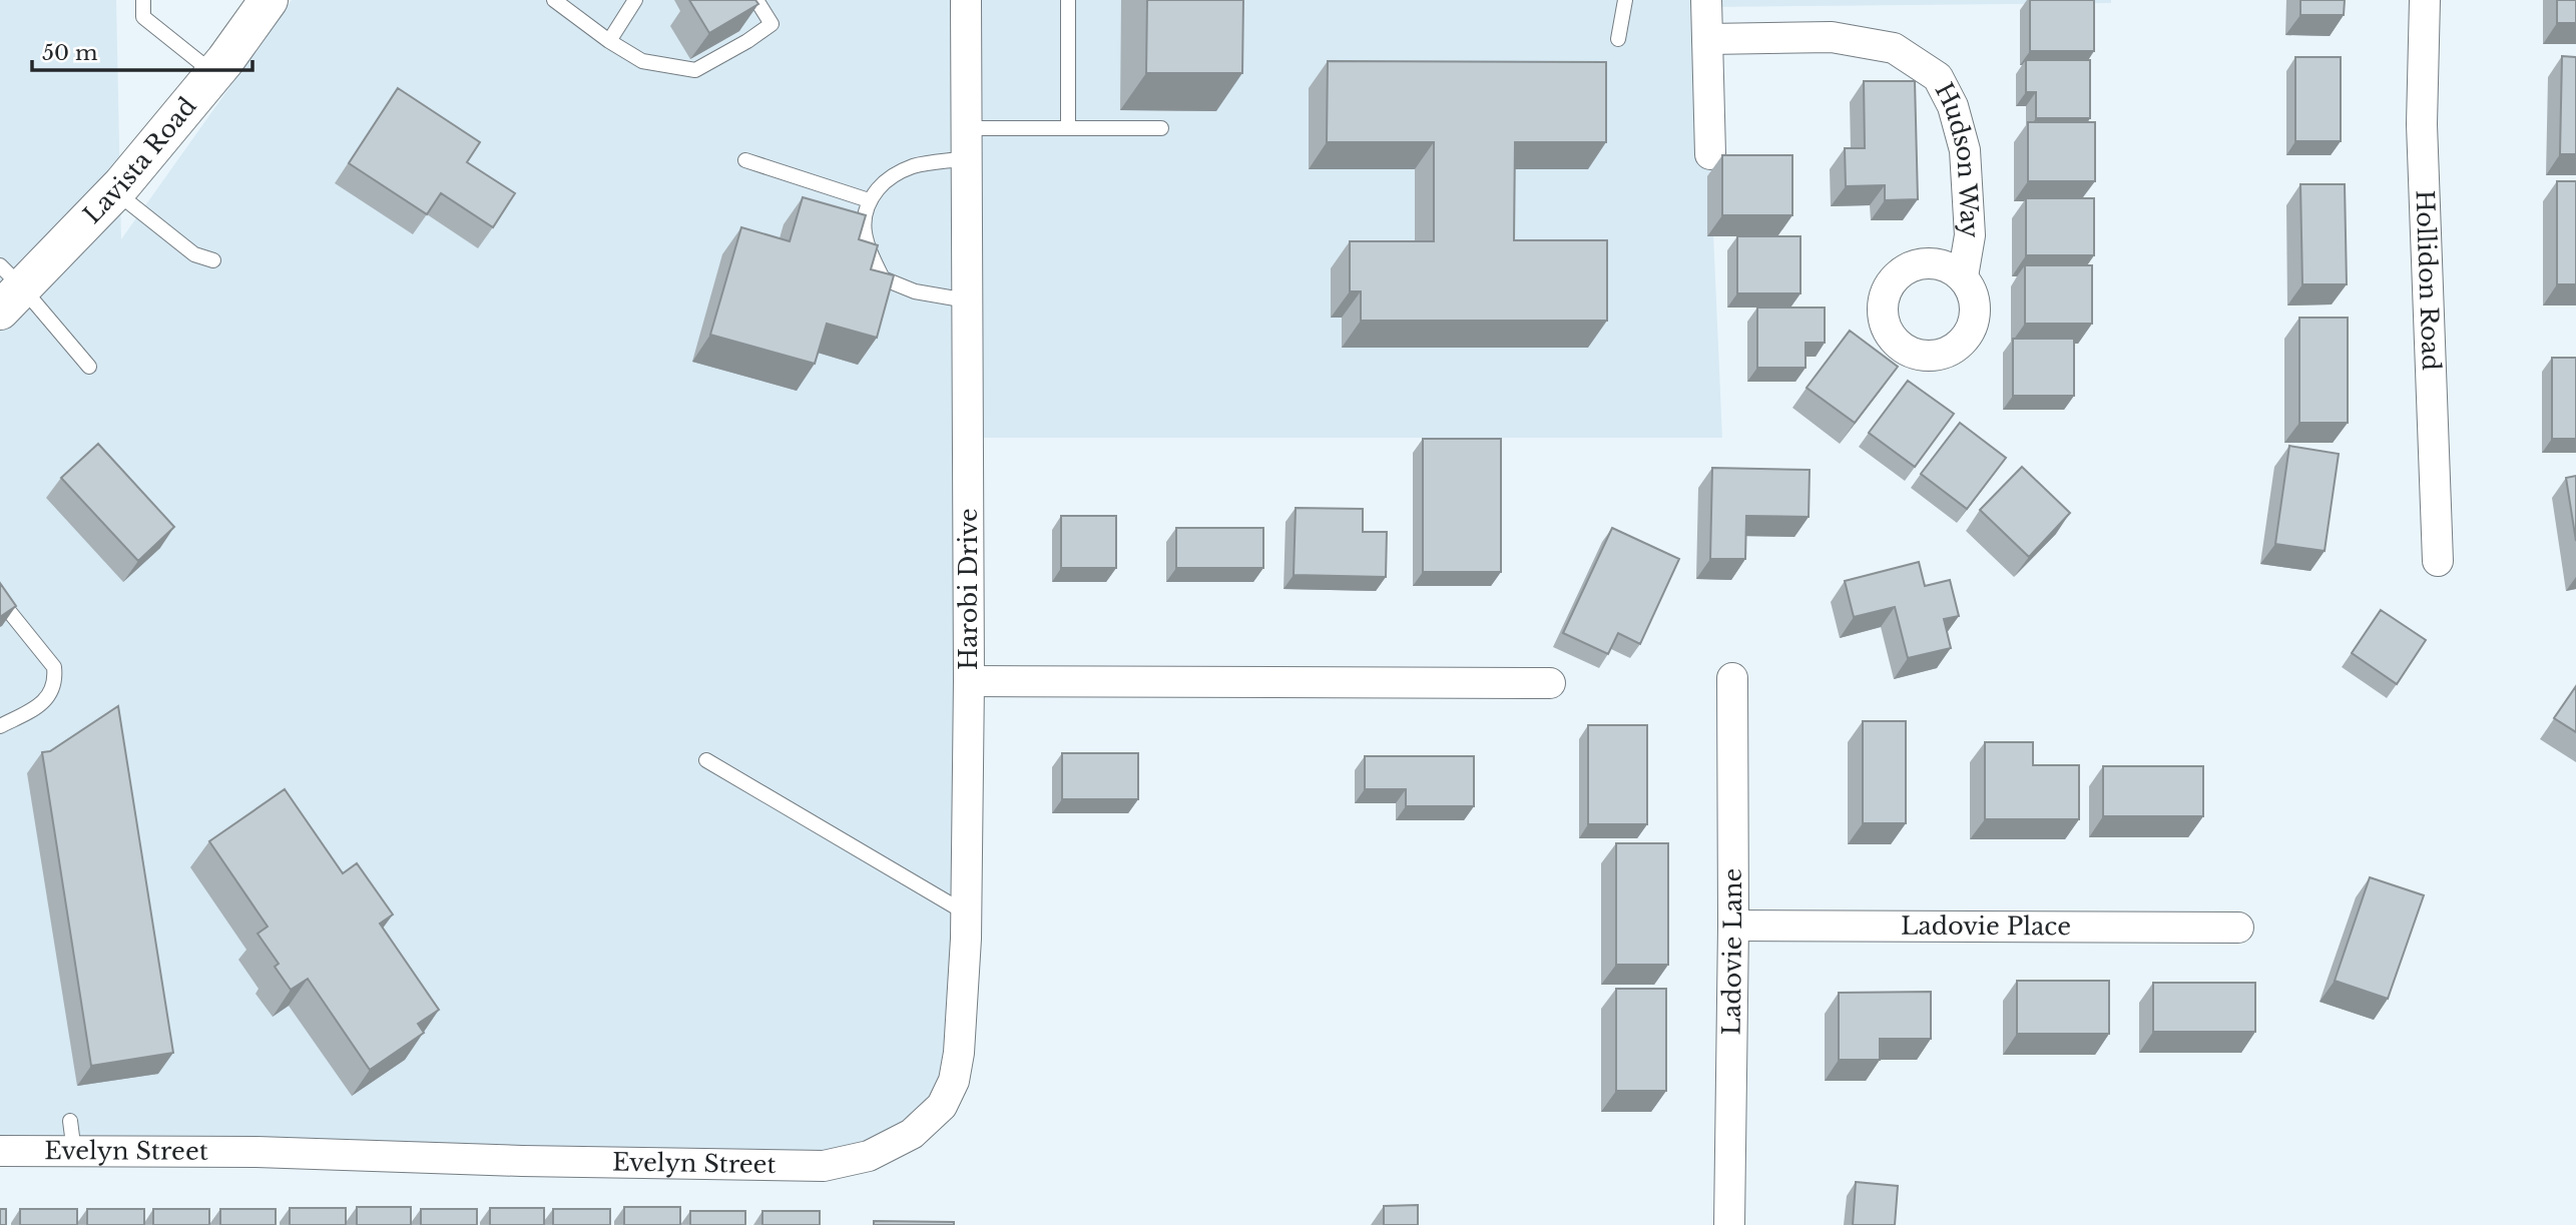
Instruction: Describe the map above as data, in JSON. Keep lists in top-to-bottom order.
{
  "streets": {
    "main road": ["Lavista Road"],
    "street": [
      "Hudson Way",
      "Hollidon Road",
      "Harobi Drive",
      "Ladovie Place",
      "Ladovie Lane",
      "Evelyn Street"
    ]
  },
  "crossings": [
    ["Harobi Drive", "Evelyn Street"],
    ["Ladovie Place", "Ladovie Lane"]
  ],
  "scale_bar": "50 m"
}
